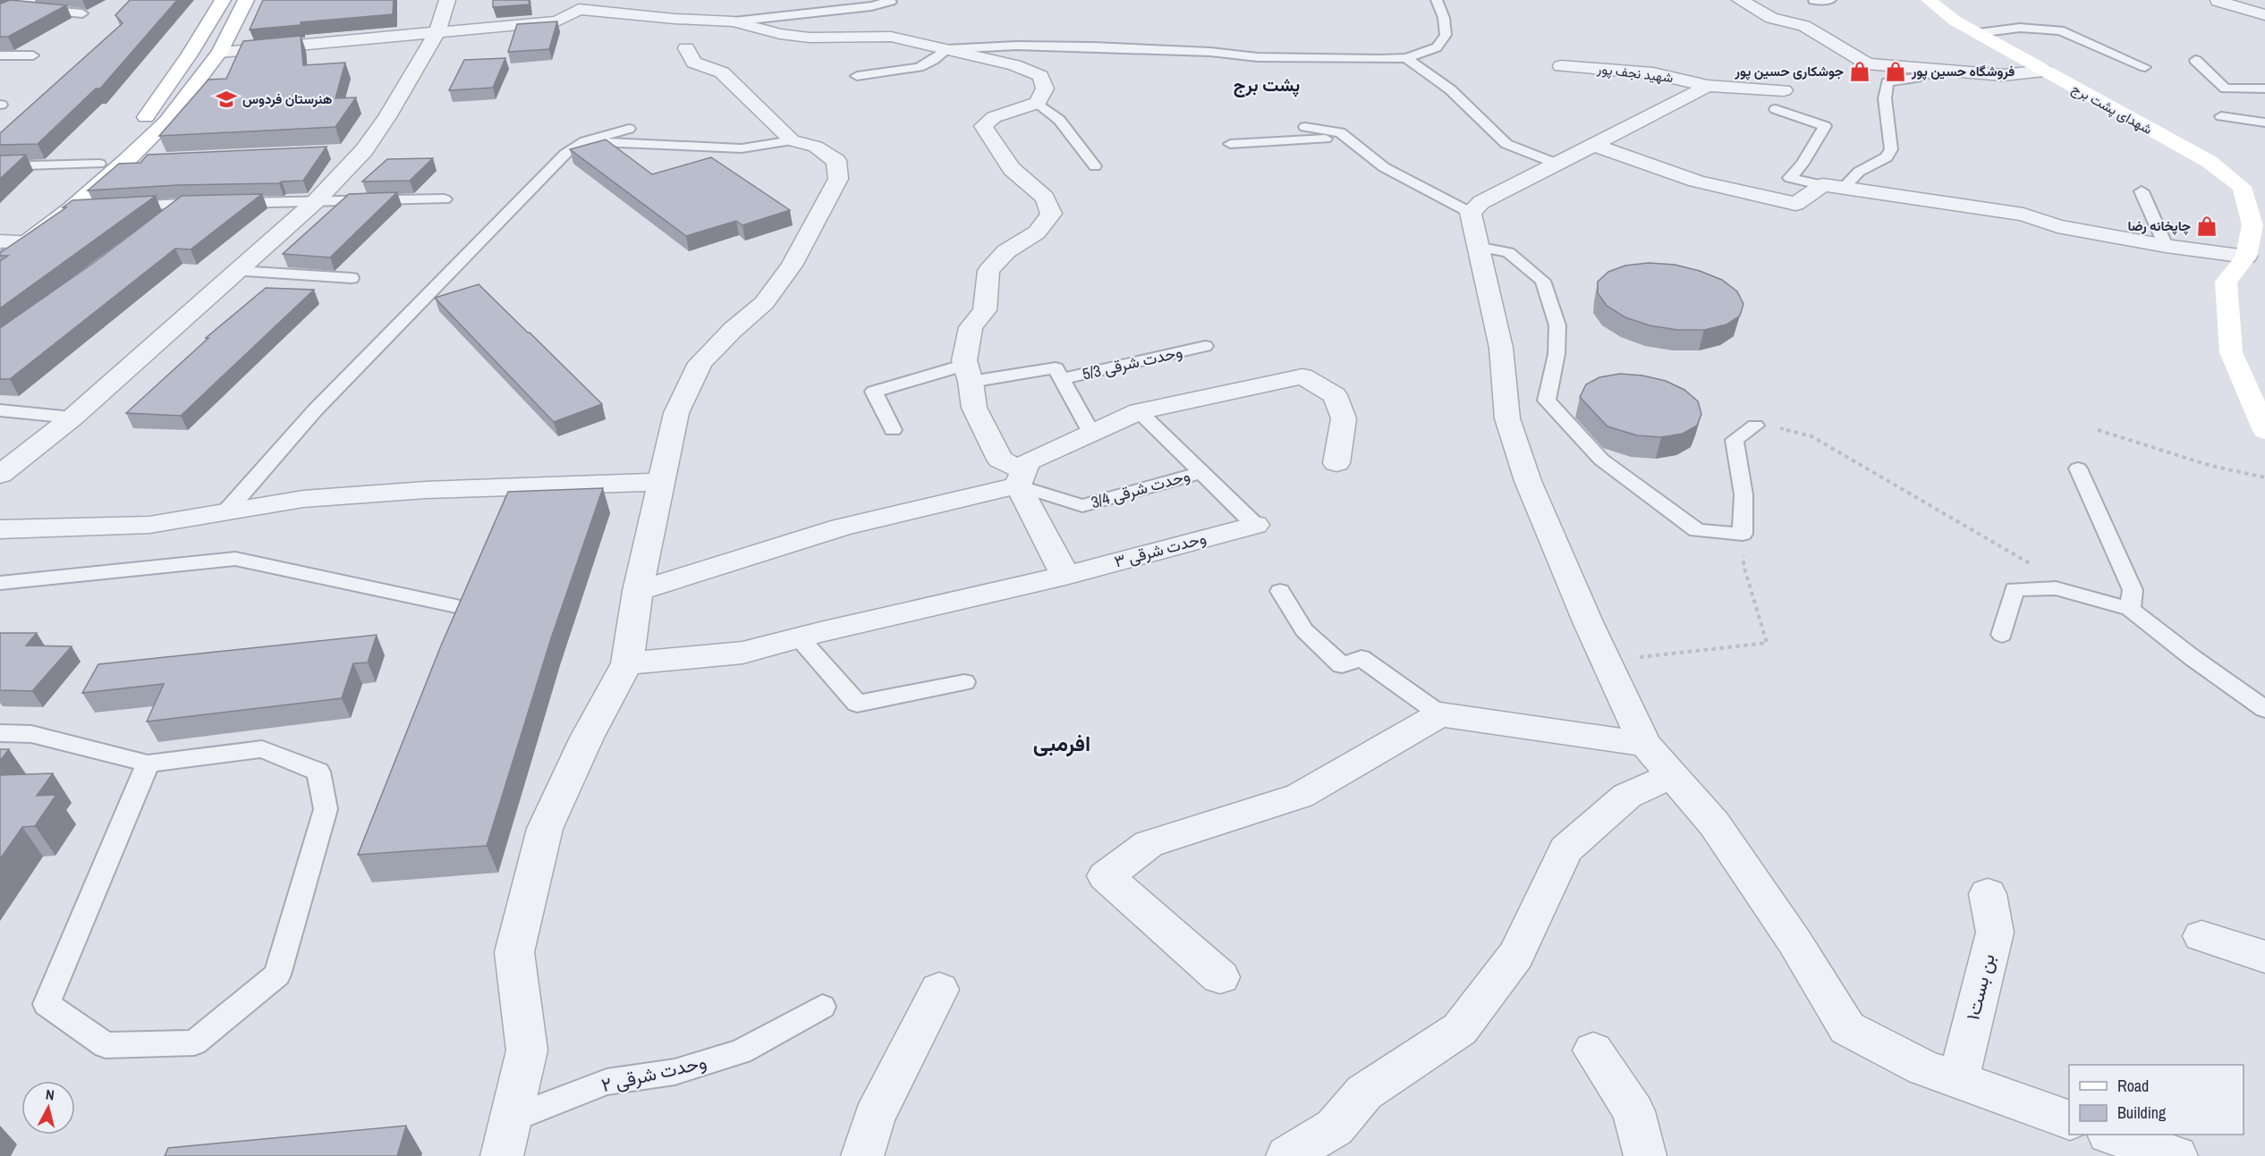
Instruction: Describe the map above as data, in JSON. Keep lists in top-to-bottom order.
{
  "streets": {
    "main road": ["شهدای پشت برج"],
    "street": ["شهید نجف پور", "وحدت شرقی ۳", "بن بست۱"],
    "lane": ["وحدت شرقی 5/3", "وحدت شرقی 3/4", "وحدت شرقی ۲"]
  },
  "districts": ["پشت برج", "افرمبی"],
  "places": {
    "shop": ["جوشکاری حسین پور", "فروشگاه حسین پور", "چاپخانه رضا"],
    "school or university": ["هنرستان فردوس"]
  },
  "legend": ["Road", "Building"],
  "north": "top"
}
